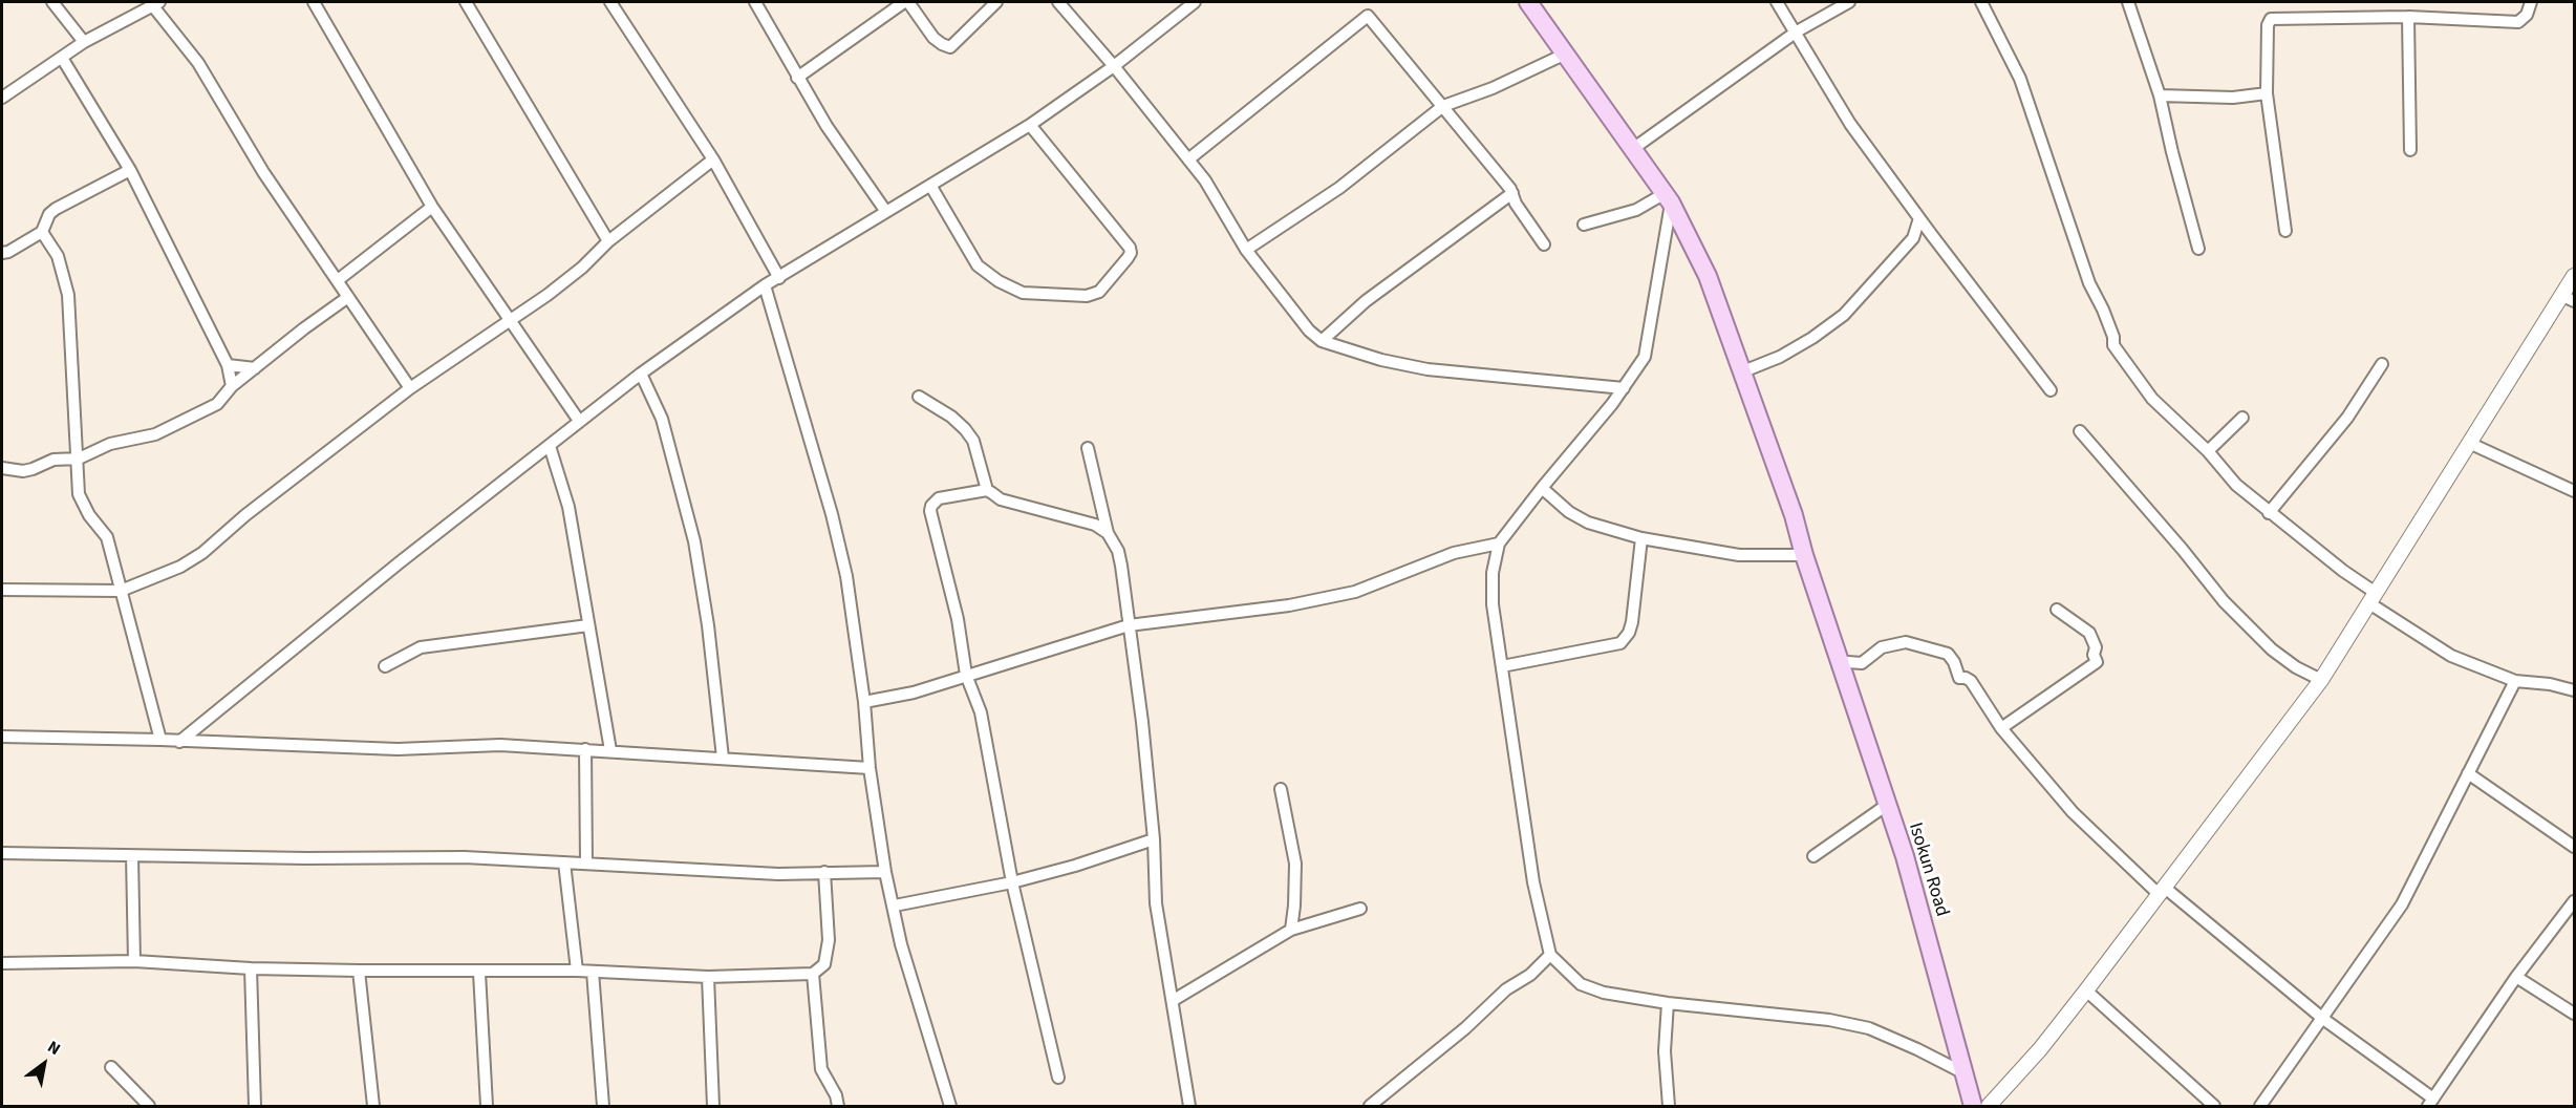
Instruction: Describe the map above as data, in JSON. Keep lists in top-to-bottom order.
{
  "streets": {
    "main road": ["Isokun Road"]
  },
  "north": "top right"
}
